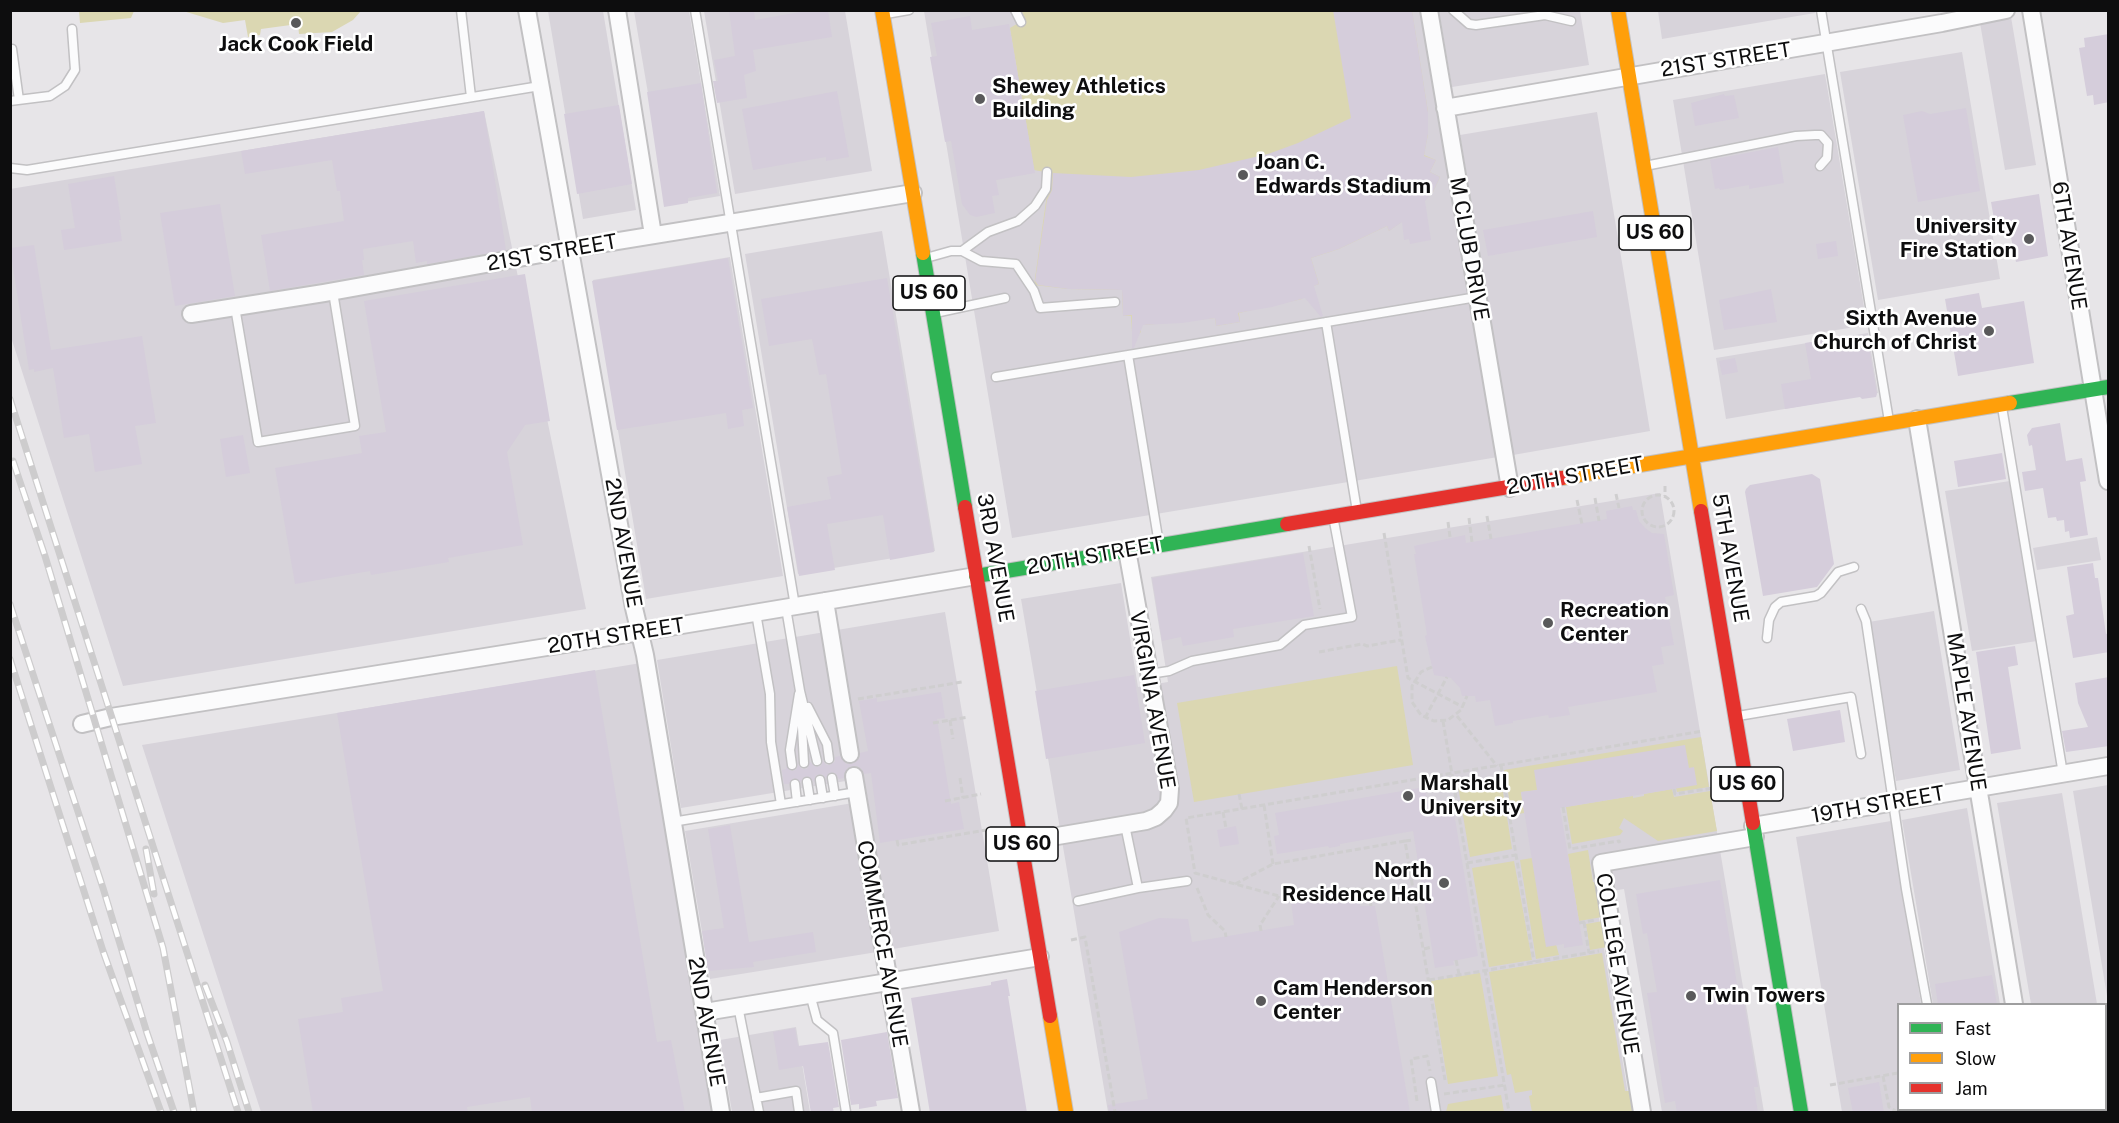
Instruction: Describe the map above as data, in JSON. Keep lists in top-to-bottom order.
{
  "streets": {
    "main road": [
      "US 60",
      "20TH STREET",
      "3RD AVENUE",
      "5TH AVENUE"
    ],
    "street": [
      "21ST STREET",
      "6TH AVENUE",
      "M CLUB DRIVE",
      "2ND AVENUE",
      "VIRGINIA AVENUE",
      "MAPLE AVENUE",
      "19TH STREET",
      "COMMERCE AVENUE",
      "COLLEGE AVENUE"
    ]
  },
  "crossings": [
    ["21ST STREET", "M CLUB DRIVE"],
    ["21ST STREET", "2ND AVENUE"],
    ["21ST STREET", "3RD AVENUE"],
    ["21ST STREET", "5TH AVENUE"],
    ["6TH AVENUE", "20TH STREET"],
    ["M CLUB DRIVE", "20TH STREET"],
    ["20TH STREET", "2ND AVENUE"],
    ["20TH STREET", "3RD AVENUE"],
    ["20TH STREET", "5TH AVENUE"],
    ["20TH STREET", "VIRGINIA AVENUE"],
    ["20TH STREET", "MAPLE AVENUE"],
    ["3RD AVENUE", "VIRGINIA AVENUE"],
    ["5TH AVENUE", "19TH STREET"],
    ["5TH AVENUE", "COLLEGE AVENUE"],
    ["MAPLE AVENUE", "19TH STREET"],
    ["19TH STREET", "COLLEGE AVENUE"]
  ],
  "places": [
    "Jack Cook Field",
    "Shewey Athletics Building",
    "Joan C. Edwards Stadium",
    "University Fire Station",
    "Sixth Avenue Church of Christ",
    "Recreation Center",
    "Marshall University",
    "North Residence Hall",
    "Twin Towers",
    "Cam Henderson Center"
  ],
  "legend": ["Fast", "Slow", "Jam"]
}
